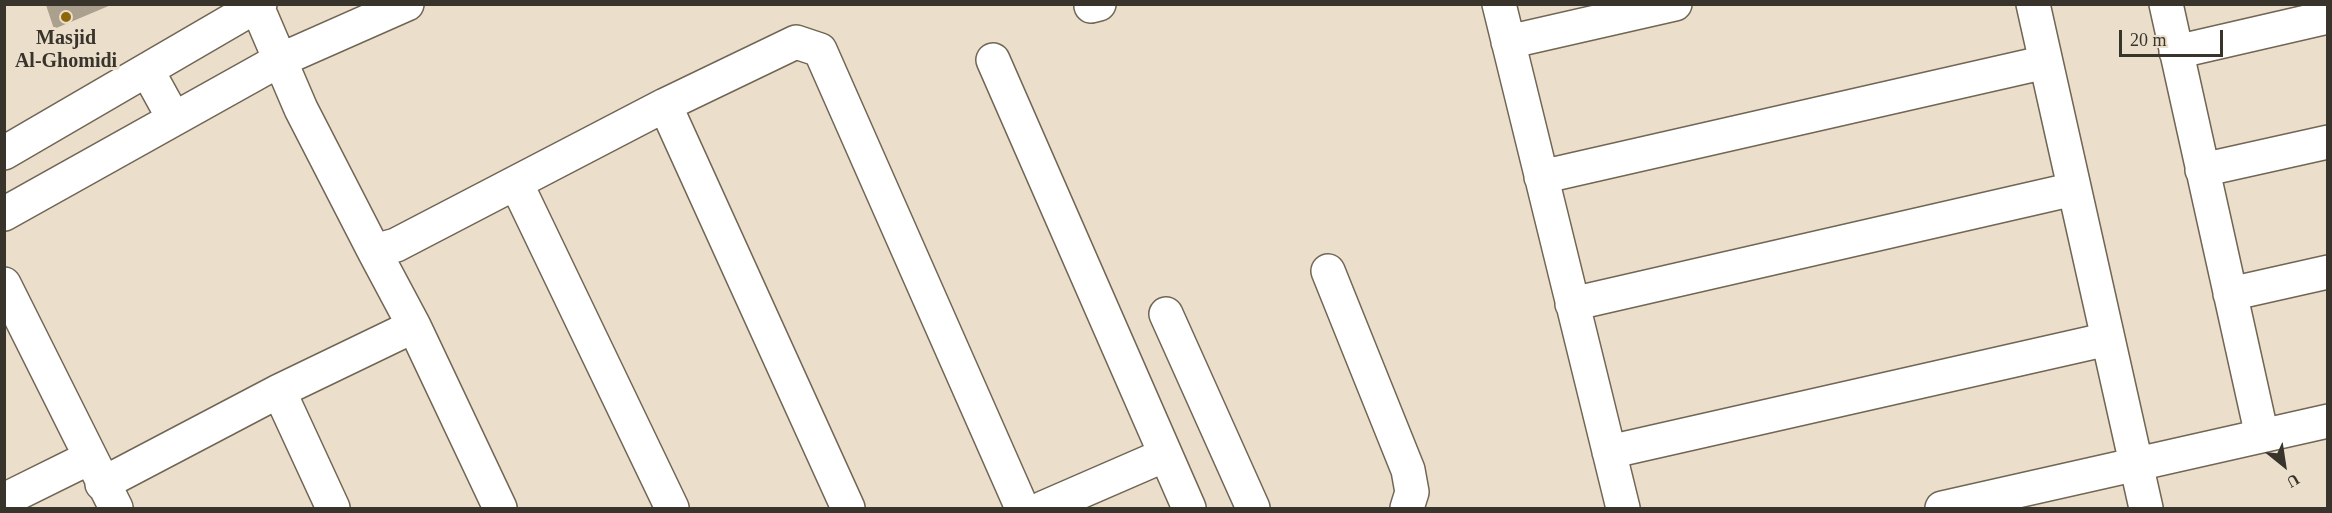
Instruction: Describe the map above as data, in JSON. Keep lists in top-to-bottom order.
{
  "places": ["Masjid Al-Ghomidi"],
  "scale_bar": "20 m",
  "north": "bottom right"
}
